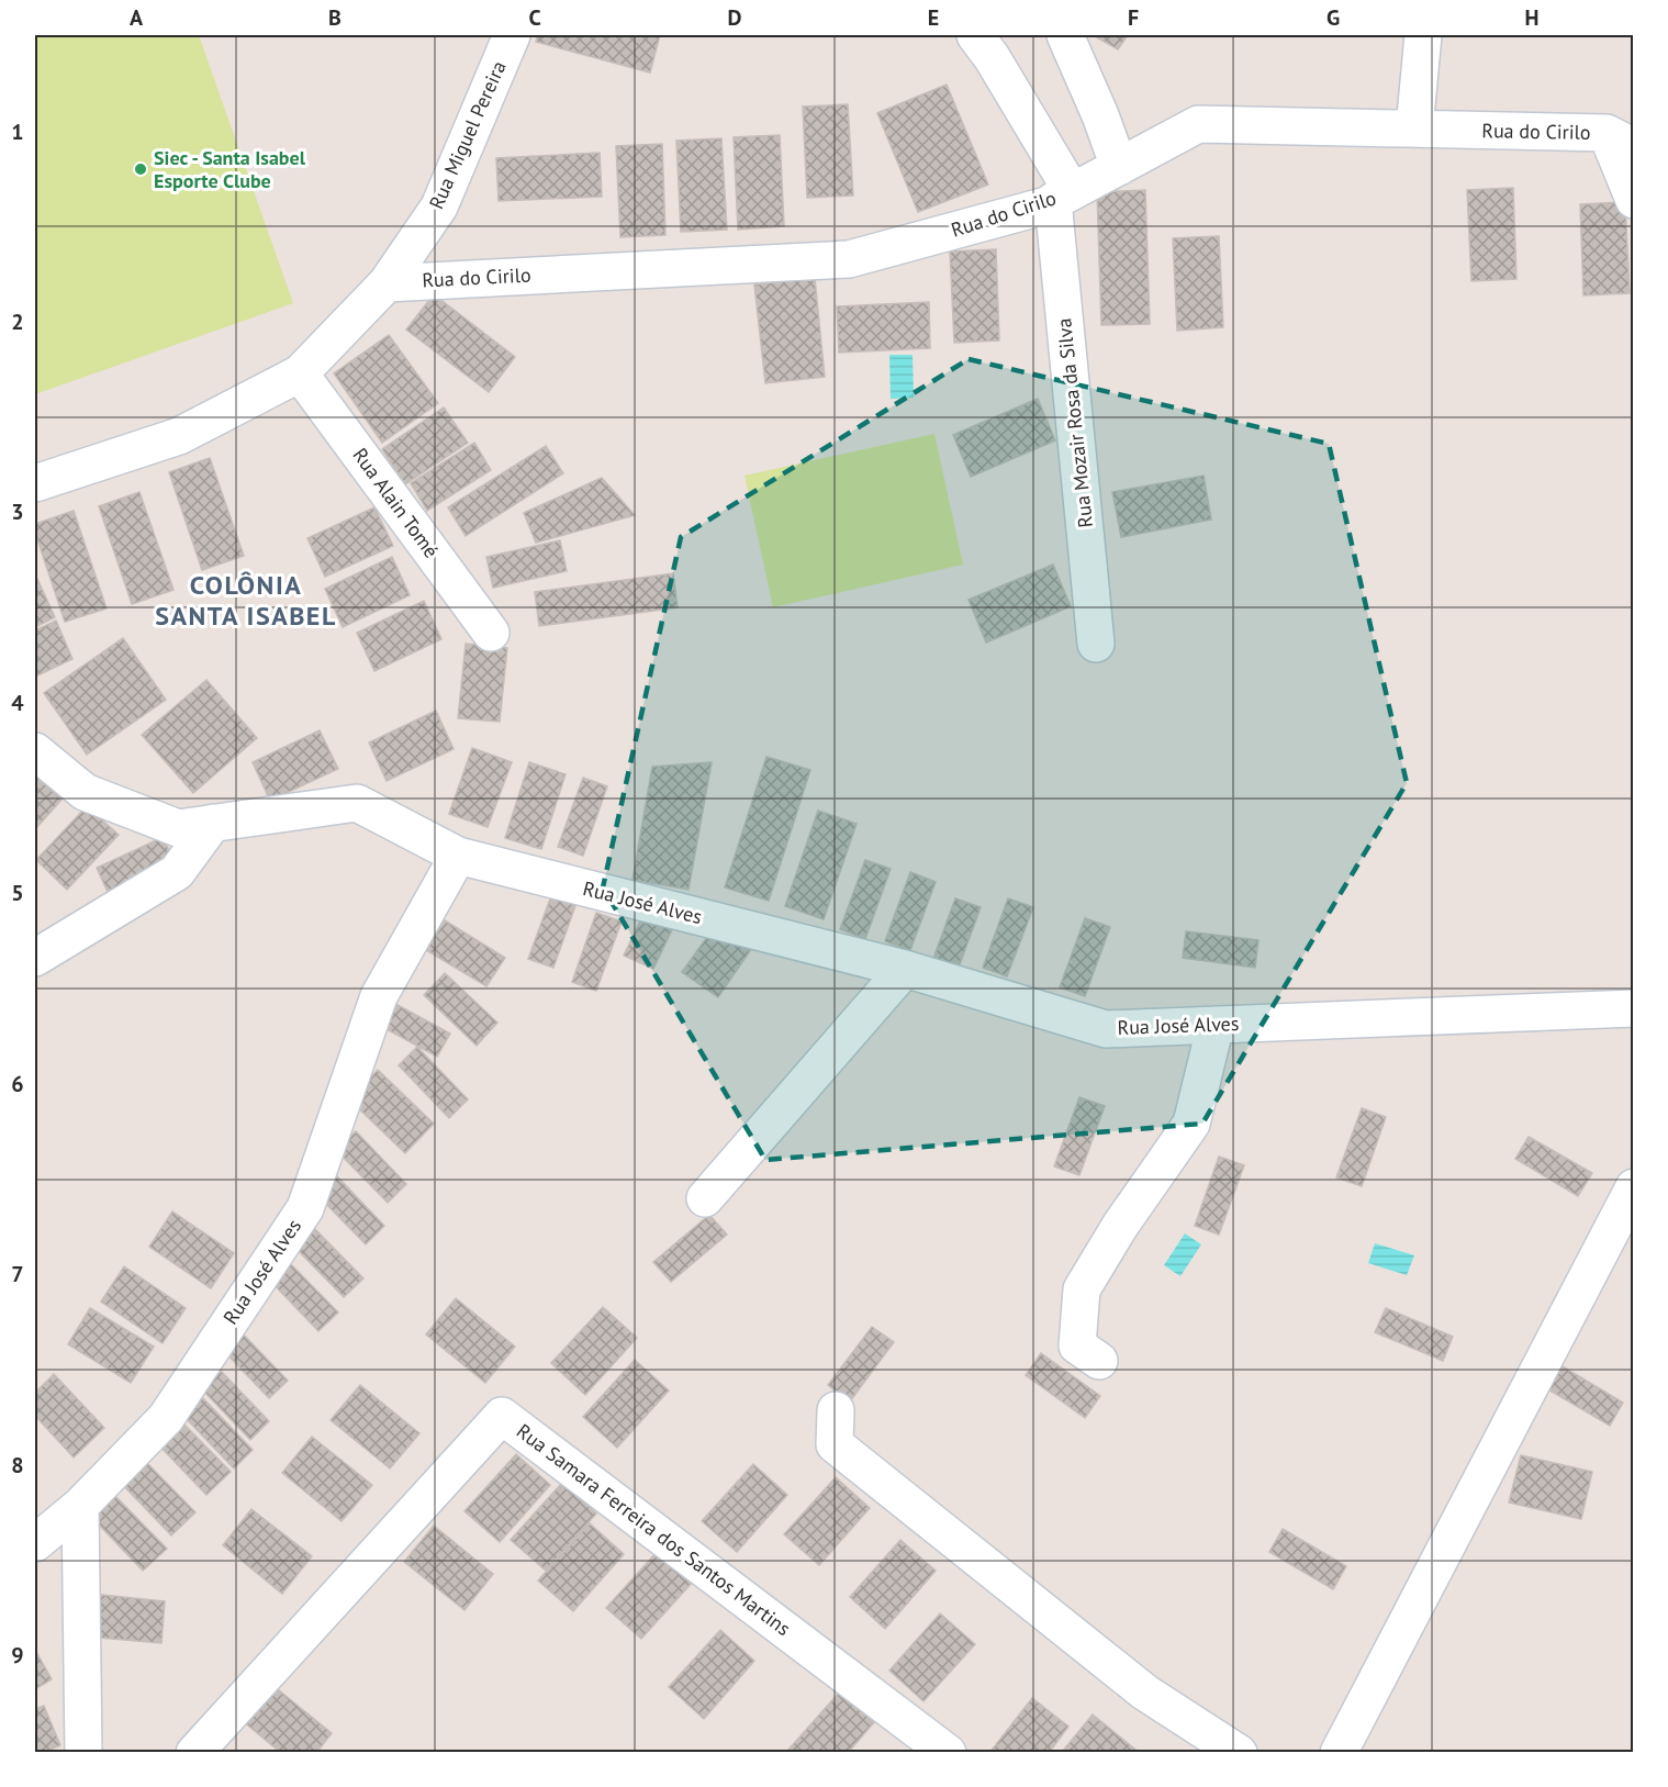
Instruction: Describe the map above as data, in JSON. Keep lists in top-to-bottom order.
{
  "streets": {
    "street": [
      "Rua do Cirilo",
      "Rua Miguel Pereira",
      "Rua Mozair Rosa da Silva",
      "Rua Alain Tomé",
      "Rua José Alves",
      "Rua Samara Ferreira dos Santos Martins"
    ]
  },
  "crossings": [
    ["Rua do Cirilo", "Rua Miguel Pereira"],
    ["Rua do Cirilo", "Rua Mozair Rosa da Silva"],
    ["Rua Miguel Pereira", "Rua Alain Tomé"]
  ],
  "districts": ["COLÔNIA SANTA ISABEL"],
  "places": ["Siec - Santa Isabel Esporte Clube"],
  "grid": {
    "columns": [
      "A",
      "B",
      "C",
      "D",
      "E",
      "F",
      "G",
      "H"
    ],
    "rows": [
      "1",
      "2",
      "3",
      "4",
      "5",
      "6",
      "7",
      "8",
      "9"
    ]
  }
}
